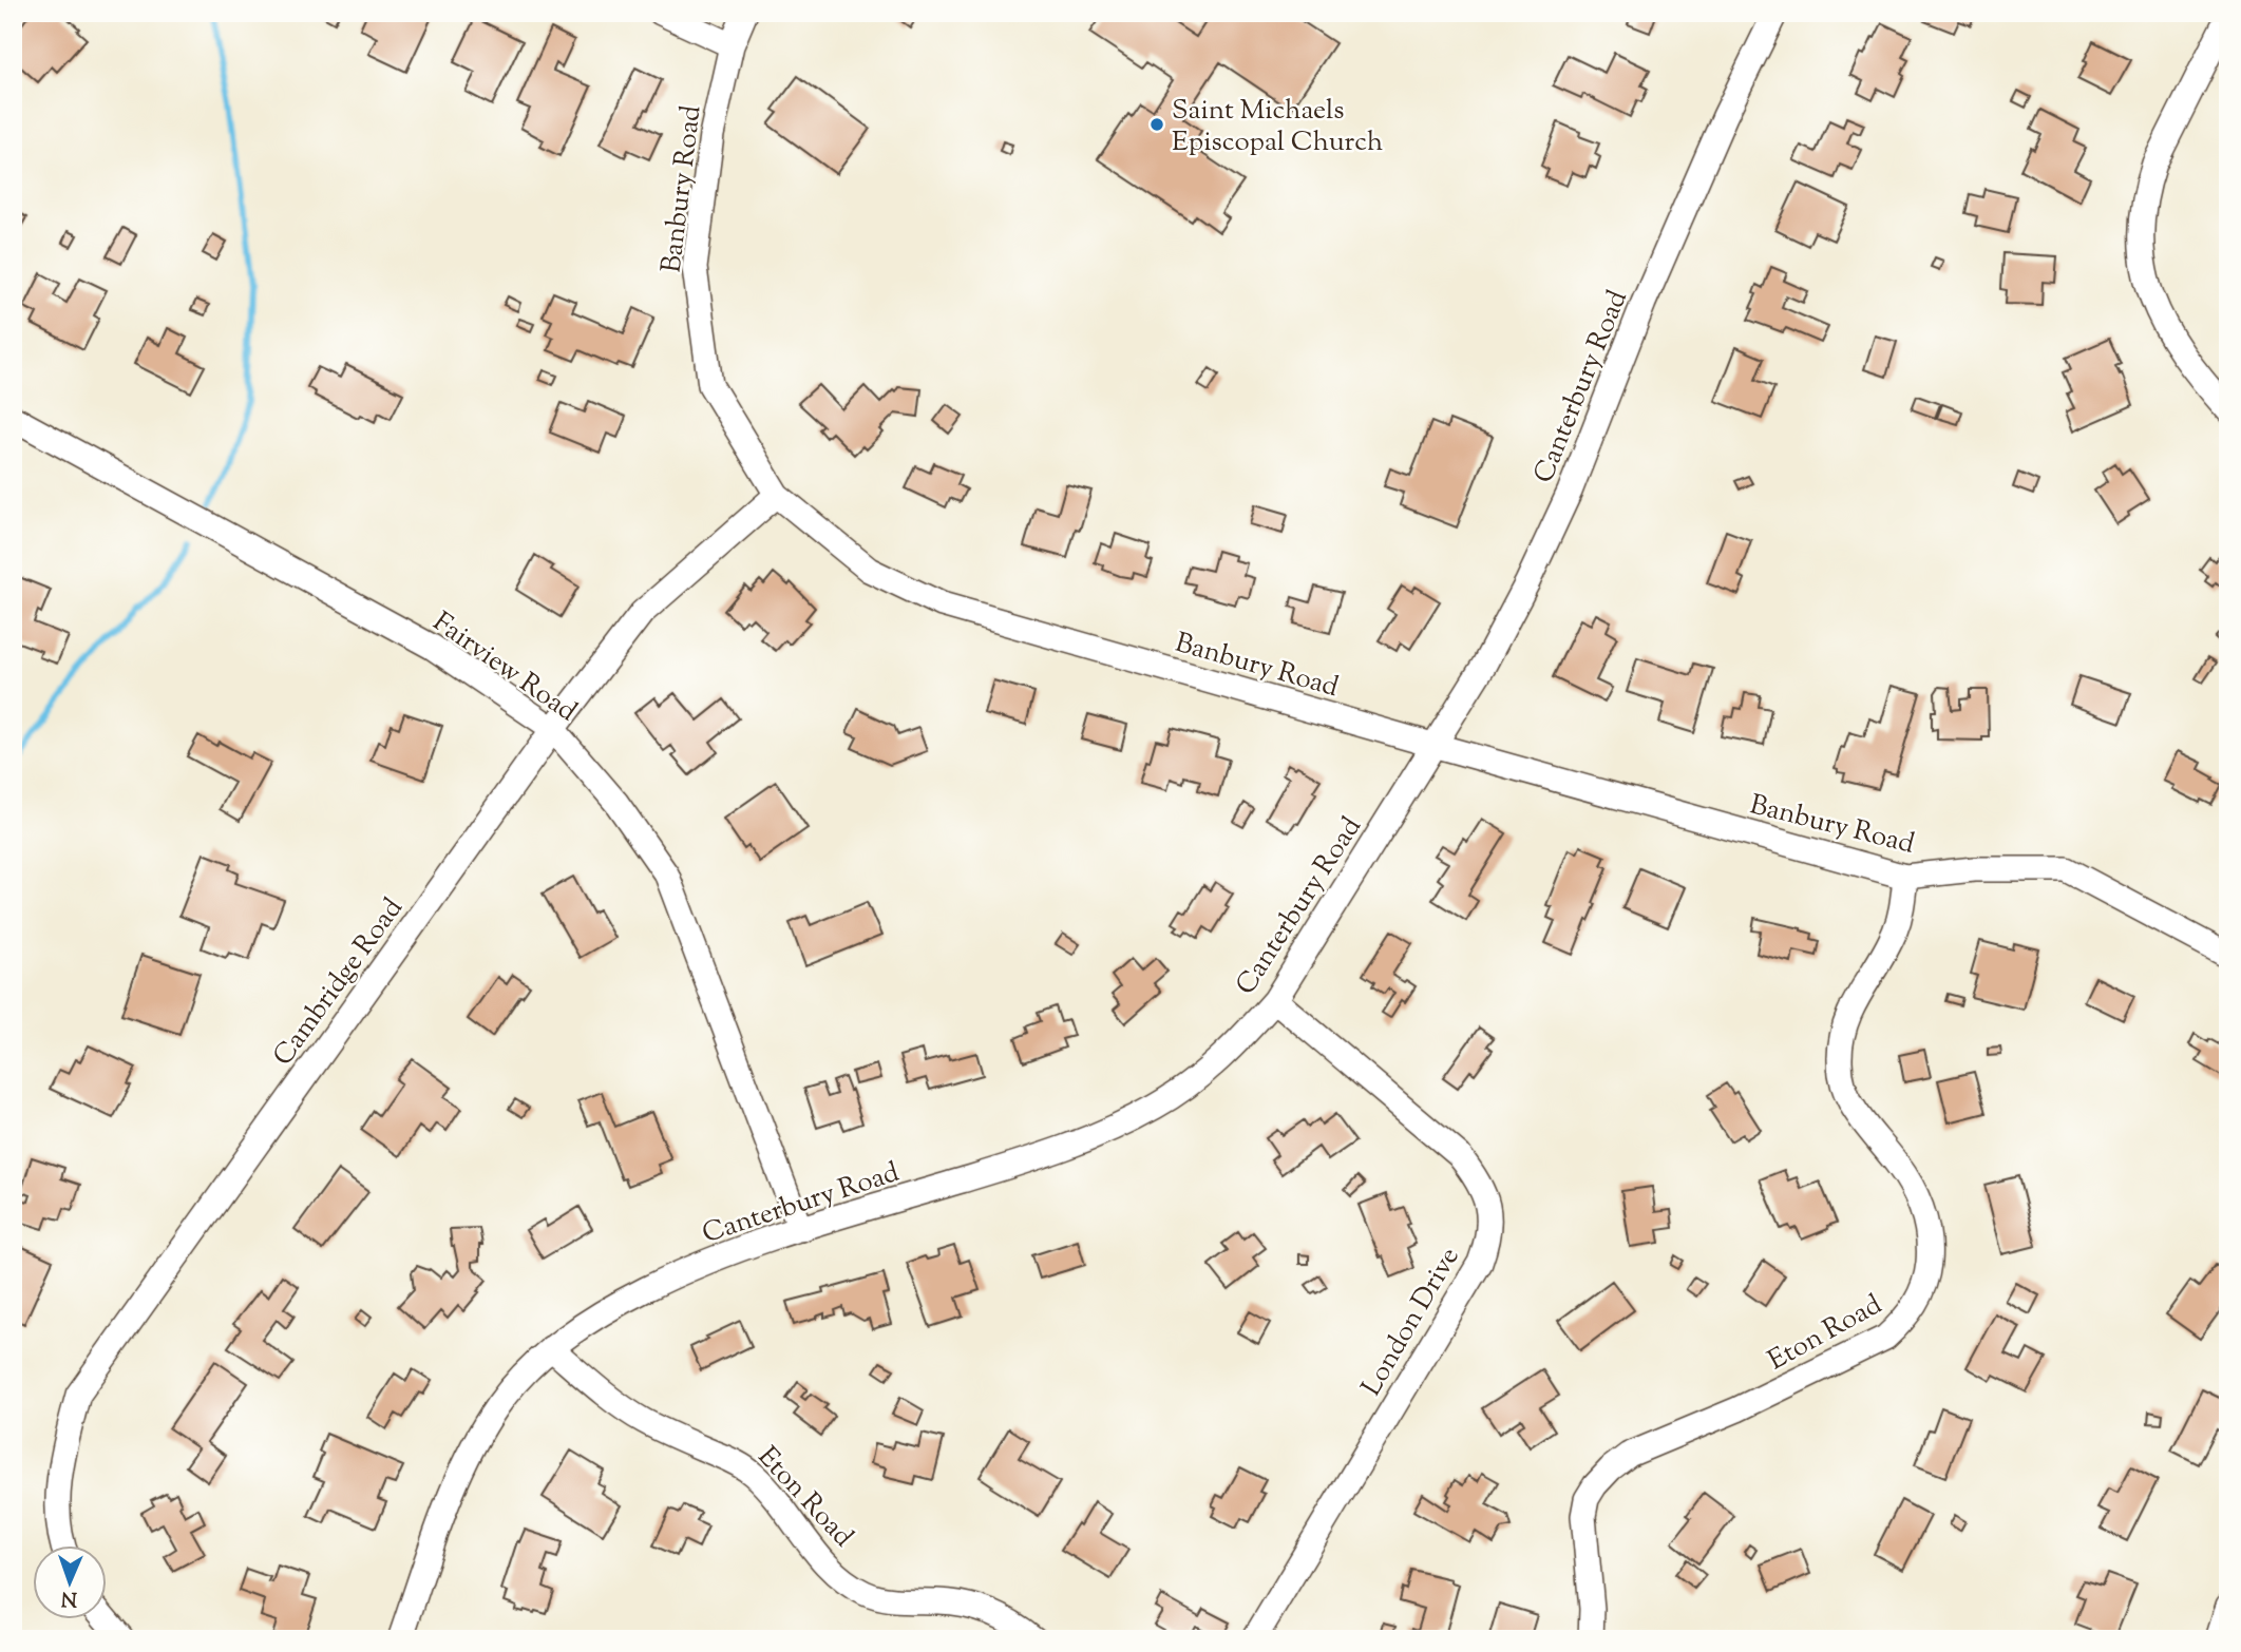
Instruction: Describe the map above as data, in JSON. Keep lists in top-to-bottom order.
{
  "streets": {
    "street": [
      "Banbury Road",
      "Canterbury Road",
      "Fairview Road",
      "Cambridge Road",
      "London Drive",
      "Eton Road"
    ]
  },
  "crossings": [
    ["Banbury Road", "Canterbury Road"],
    ["Banbury Road", "Cambridge Road"],
    ["Banbury Road", "Eton Road"],
    ["Canterbury Road", "Fairview Road"],
    ["Canterbury Road", "London Drive"],
    ["Canterbury Road", "Eton Road"],
    ["Fairview Road", "Cambridge Road"]
  ],
  "places": ["Saint Michaels Episcopal Church"],
  "north": "bottom"
}
